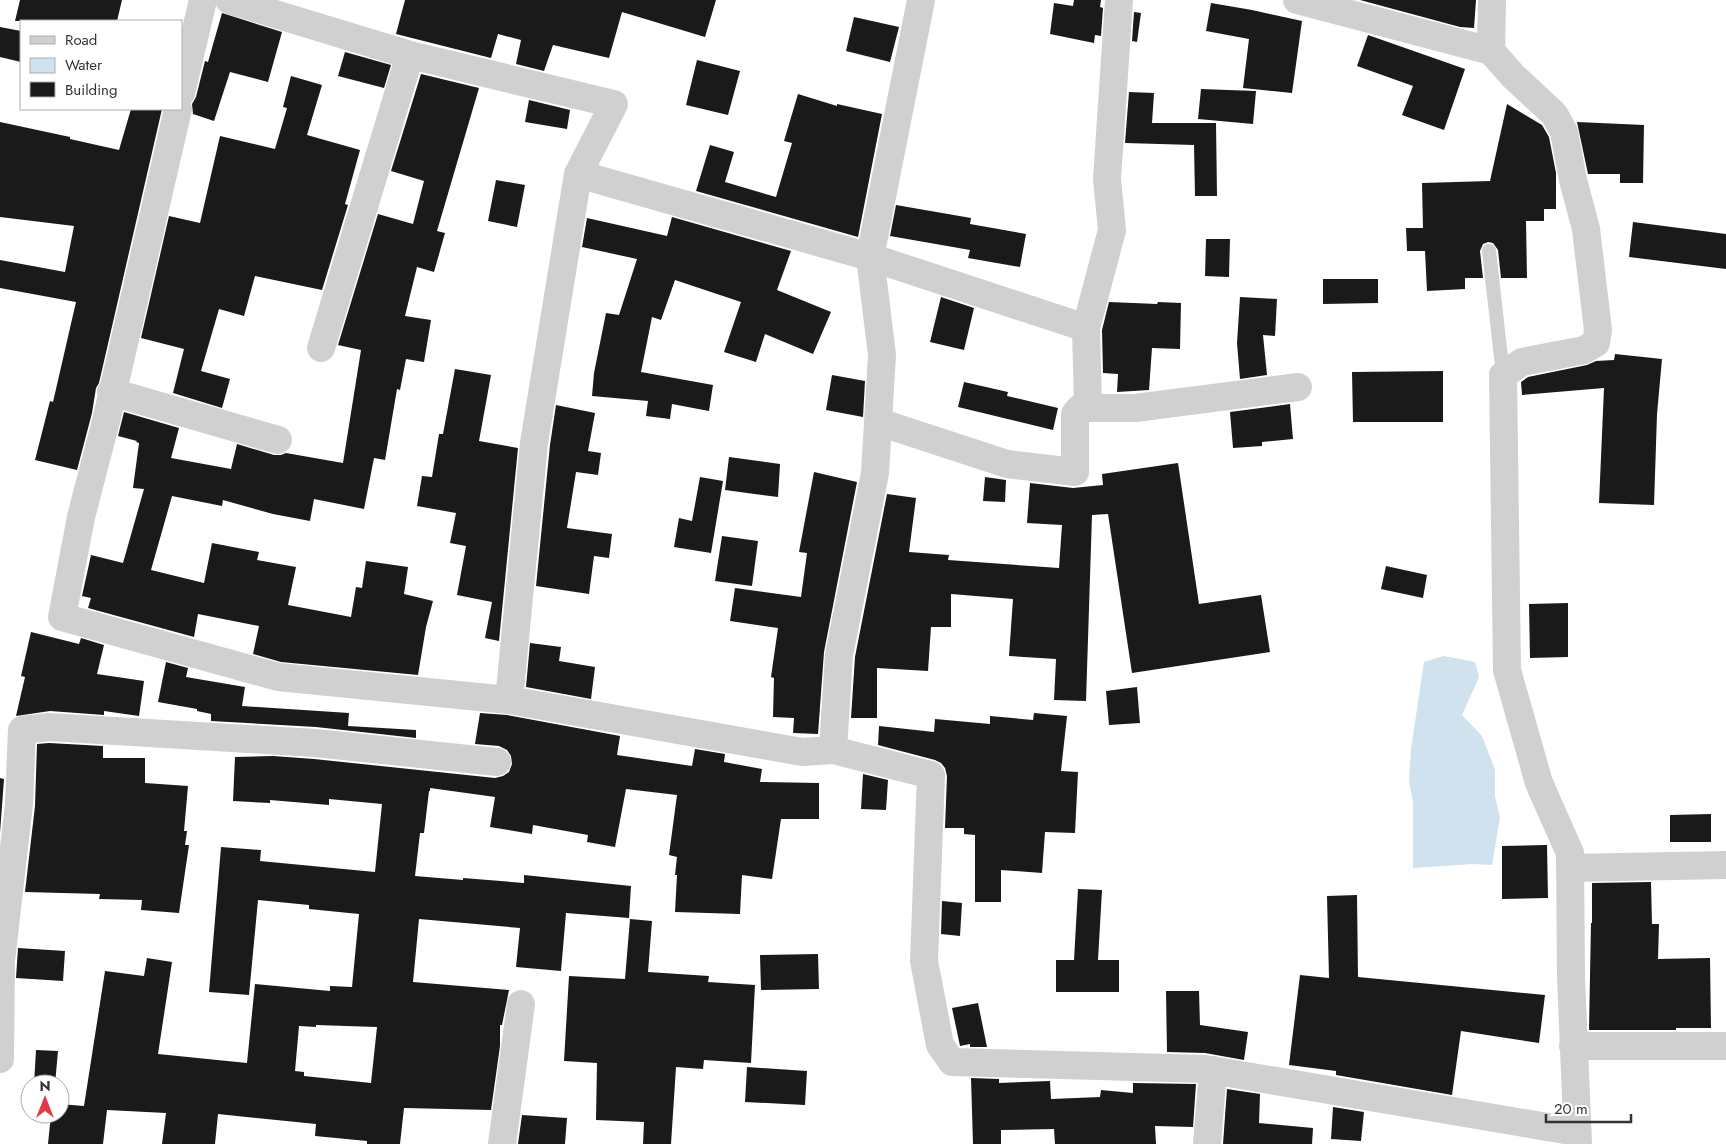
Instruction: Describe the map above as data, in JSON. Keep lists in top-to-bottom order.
{
  "legend": ["Road", "Water", "Building"],
  "scale_bar": "20 m",
  "north": "top"
}
